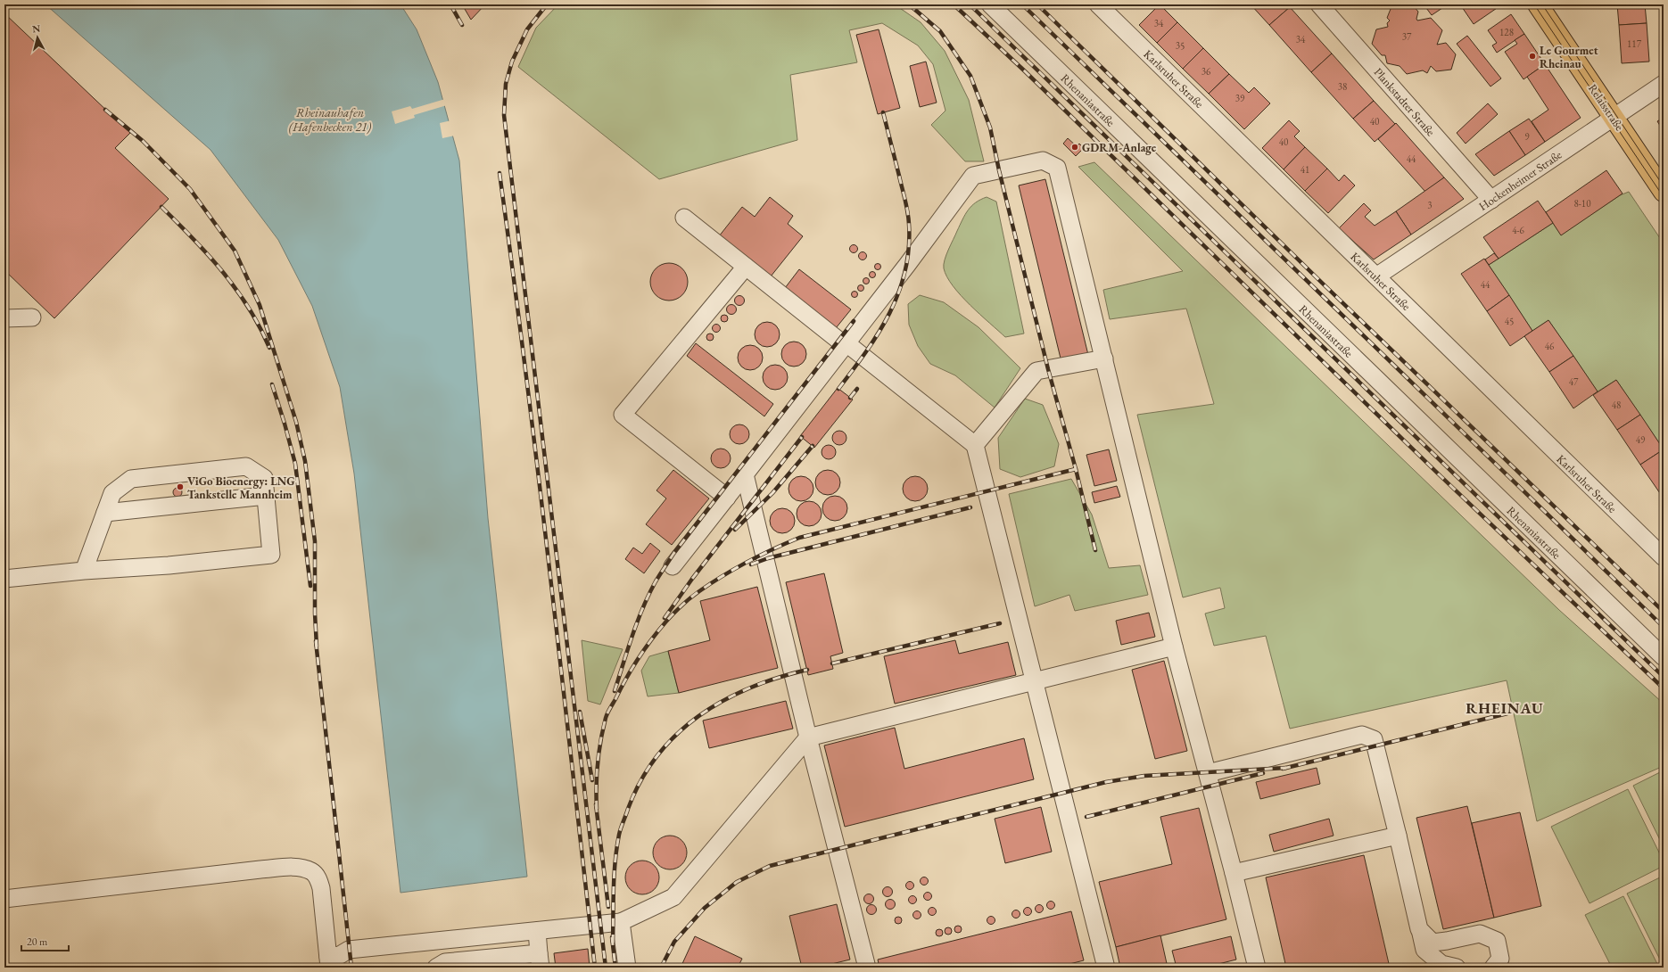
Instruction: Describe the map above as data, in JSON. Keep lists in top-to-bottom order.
{
  "streets": {
    "main road": ["Relaisstraße"],
    "street": [
      "Karlsruher Straße",
      "Rhenaniastraße",
      "Plankstadter Straße",
      "Hockenheimer Straße"
    ]
  },
  "crossings": [
    ["Karlsruher Straße", "Hockenheimer Straße"],
    ["Plankstadter Straße", "Hockenheimer Straße"],
    ["Relaisstraße", "Hockenheimer Straße"]
  ],
  "districts": ["RHEINAU"],
  "water": ["Rheinauhafen (Hafenbecken 21)"],
  "places": ["Le Gourmet Rheinau", "GDRM-Anlage", "ViGo Bioenergy: LNG Tankstelle Mannheim"],
  "house_numbers": [
    "34",
    "128",
    "37",
    "34",
    "117",
    "35",
    "36",
    "38",
    "39",
    "40",
    "9",
    "40",
    "44",
    "41",
    "8-10",
    "3",
    "4-6",
    "44",
    "45",
    "46",
    "47",
    "48",
    "49"
  ],
  "scale_bar": "20 m",
  "north": "top"
}
